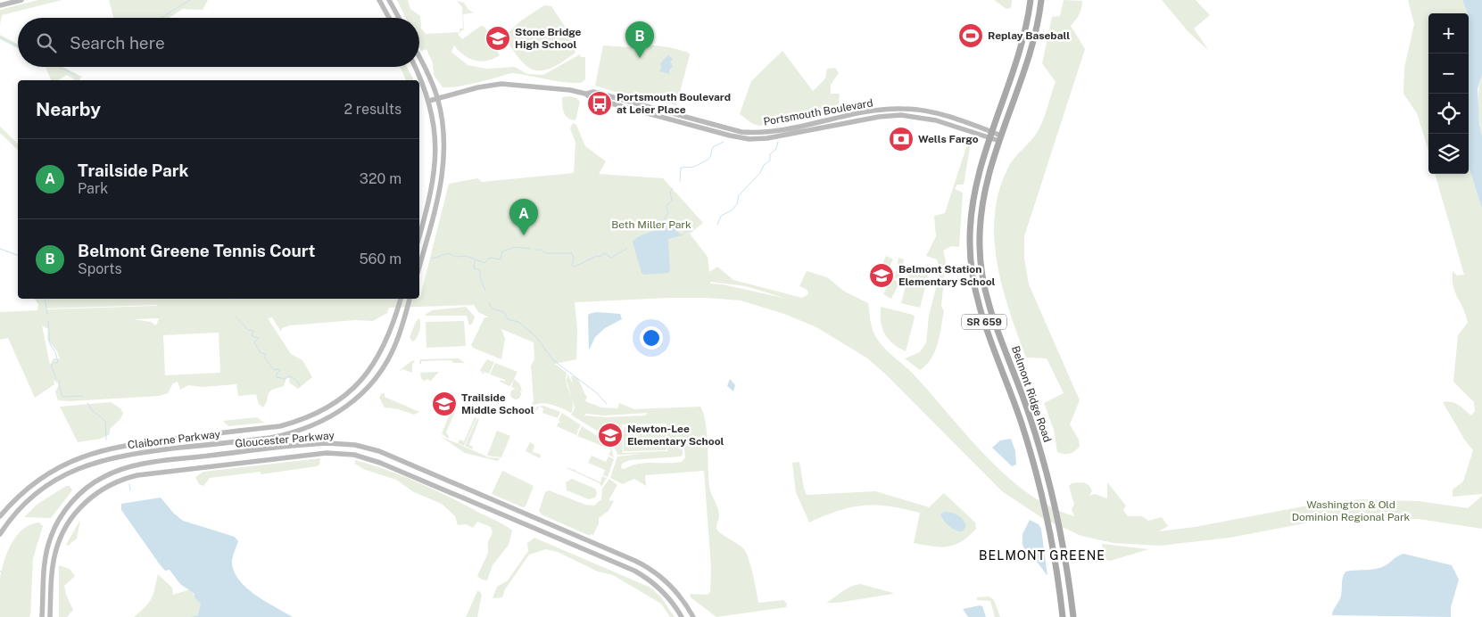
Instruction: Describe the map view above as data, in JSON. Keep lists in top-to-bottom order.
{
  "streets": {
    "main road": [
      "Portsmouth Boulevard",
      "SR 659",
      "Belmont Ridge Road",
      "Claiborne Parkway",
      "Gloucester Parkway"
    ]
  },
  "crossings": [
    ["Portsmouth Boulevard", "Belmont Ridge Road"]
  ],
  "districts": ["BELMONT GREENE"],
  "parks": ["Beth Miller Park", "Washington & Old Dominion Regional Park"],
  "places": {
    "sports": ["Replay Baseball"],
    "school or university": [
      "Stone Bridge High School",
      "Belmont Station Elementary School",
      "Trailside Middle School",
      "Newton-Lee Elementary School"
    ],
    "bus stop": ["Portsmouth Boulevard at Leier Place"],
    "bank": ["Wells Fargo"]
  },
  "page": {
    "map_buttons": ["+", "−"],
    "search": "Search here",
    "pins": ["B", "A"],
    "heading": ["Nearby", "2 results"],
    "list": [
      {
        "mark": "A",
        "name": "Trailside Park",
        "note": "Park",
        "value": "320 m"
      },
      {
        "mark": "B",
        "name": "Belmont Greene Tennis Court",
        "note": "Sports",
        "value": "560 m"
      }
    ]
  }
}
